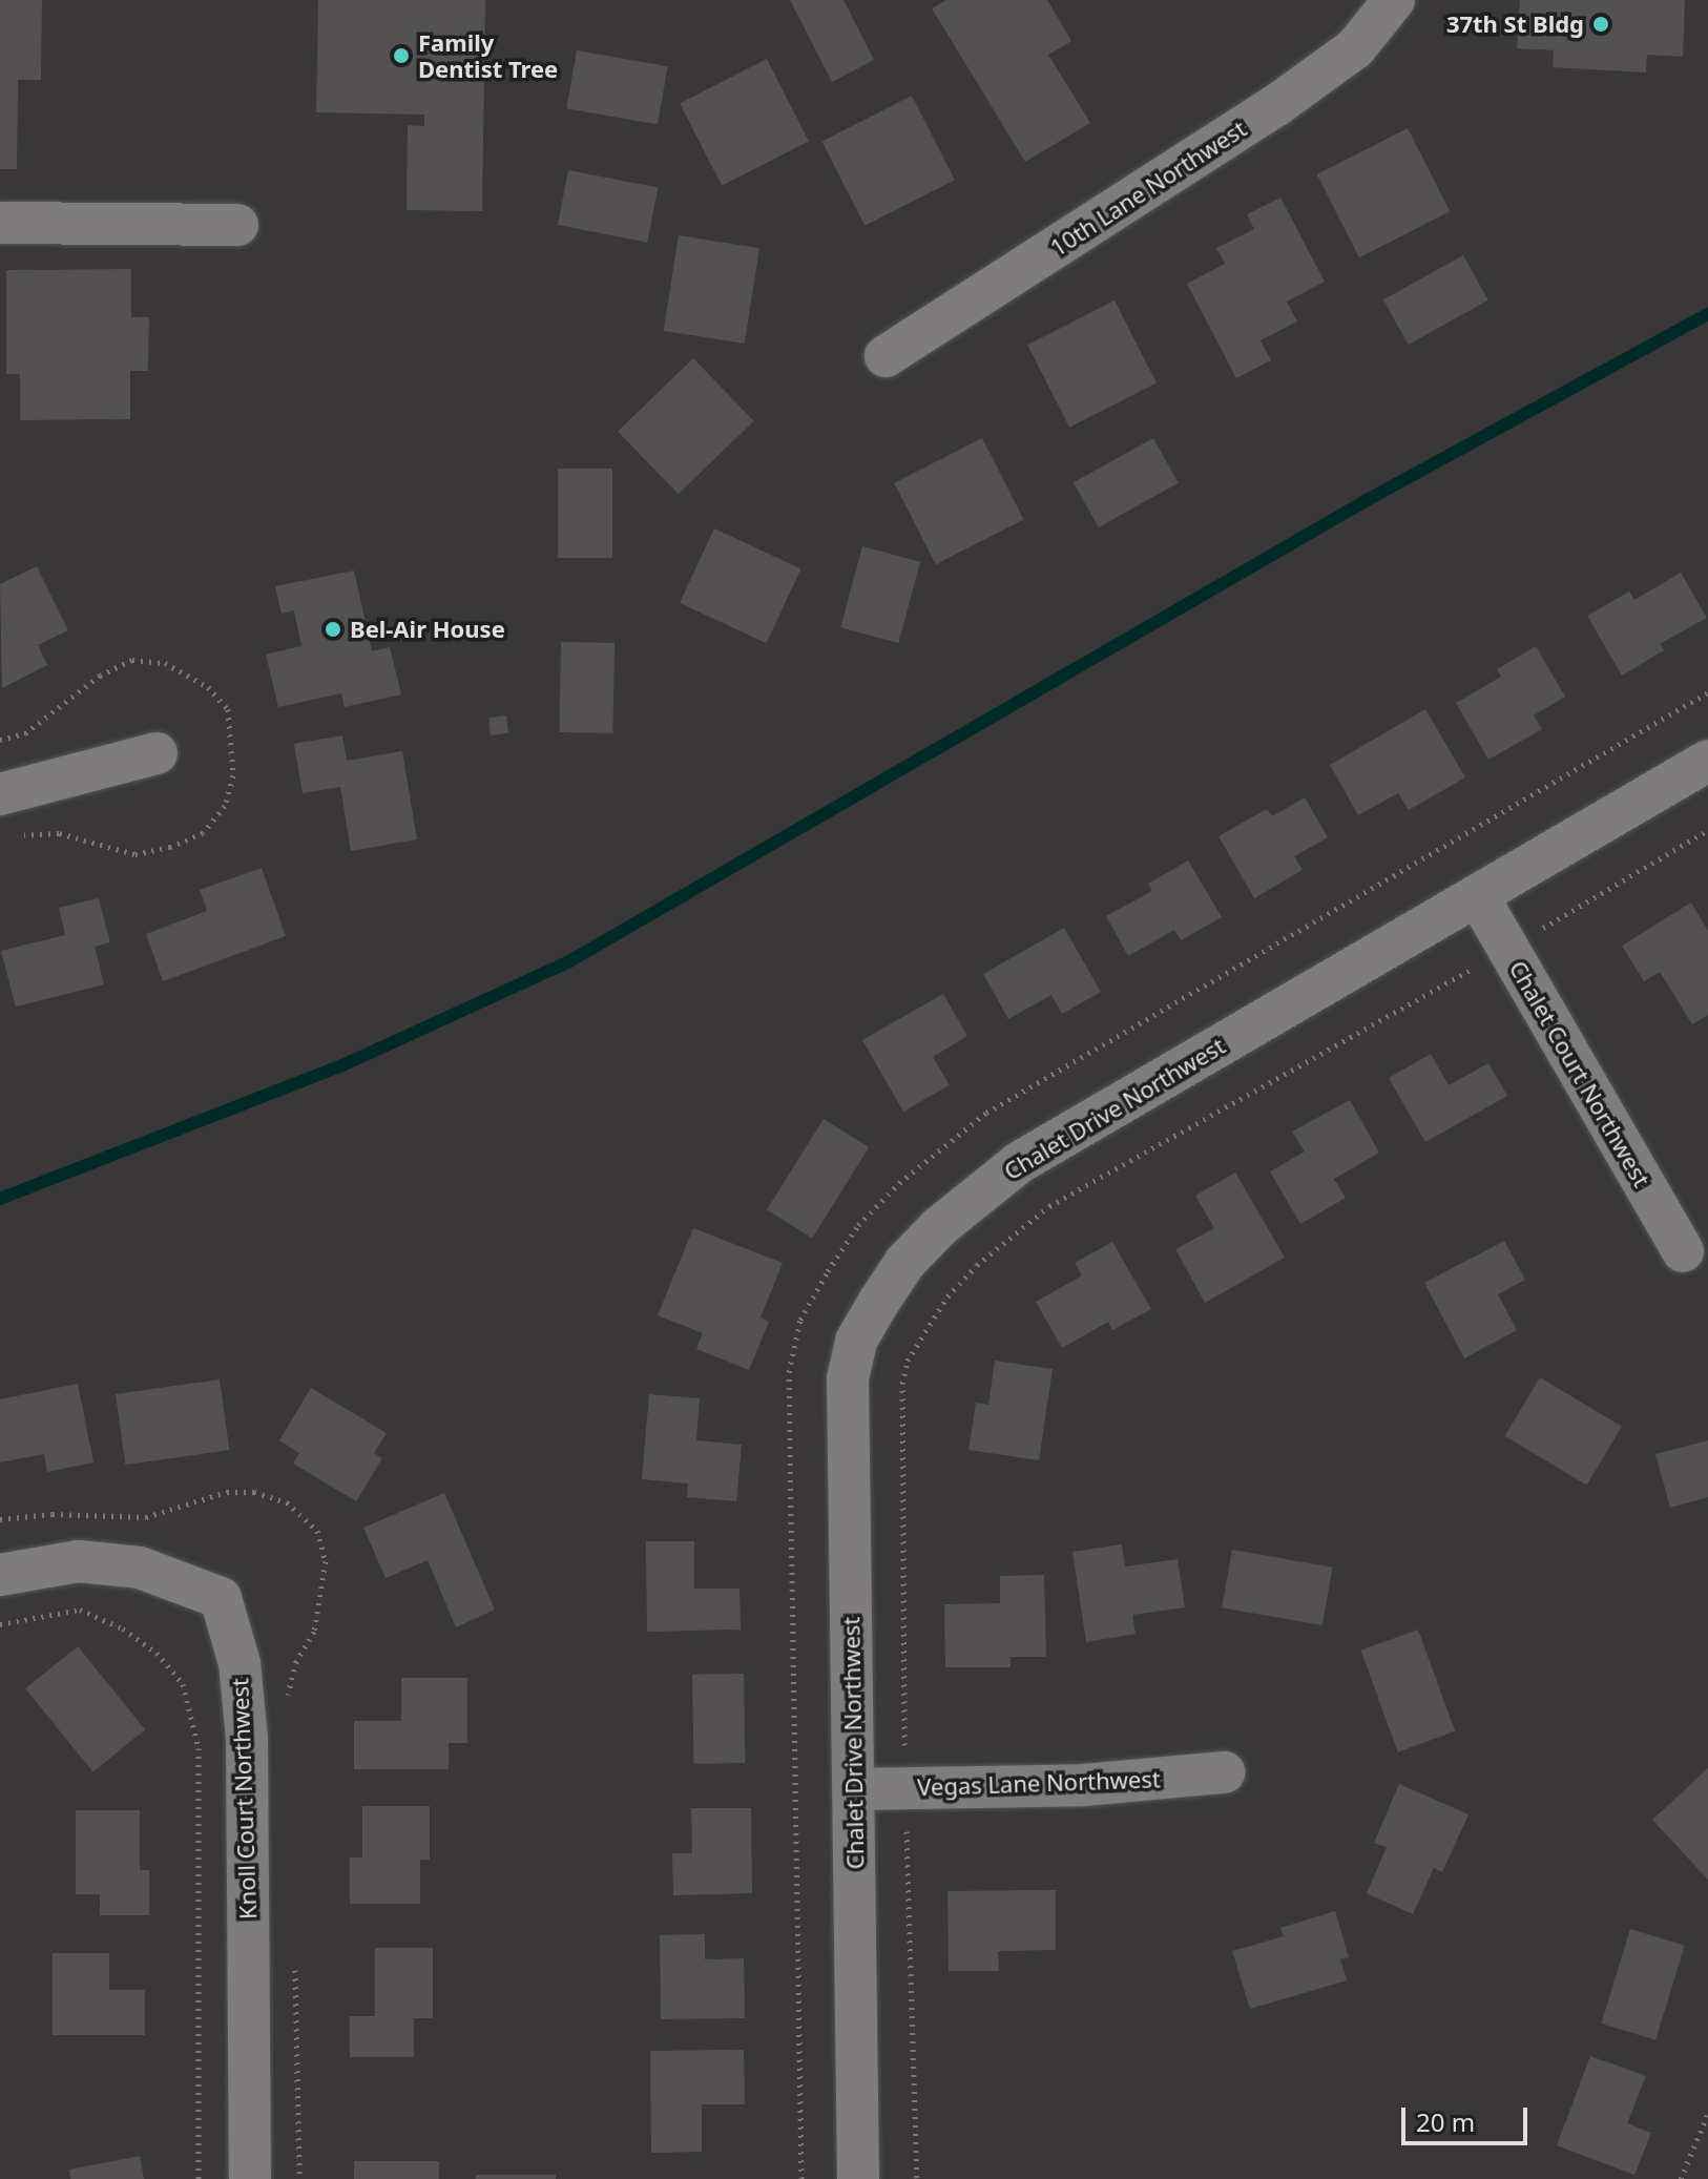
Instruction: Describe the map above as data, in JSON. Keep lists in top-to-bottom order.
{
  "streets": {
    "street": [
      "10th Lane Northwest",
      "Chalet Court Northwest",
      "Chalet Drive Northwest",
      "Vegas Lane Northwest",
      "Knoll Court Northwest"
    ]
  },
  "crossings": [
    ["Chalet Court Northwest", "Chalet Drive Northwest"],
    ["Chalet Drive Northwest", "Vegas Lane Northwest"]
  ],
  "places": ["37th St Bldg", "Family Dentist Tree", "Bel-Air House"],
  "scale_bar": "20 m"
}
